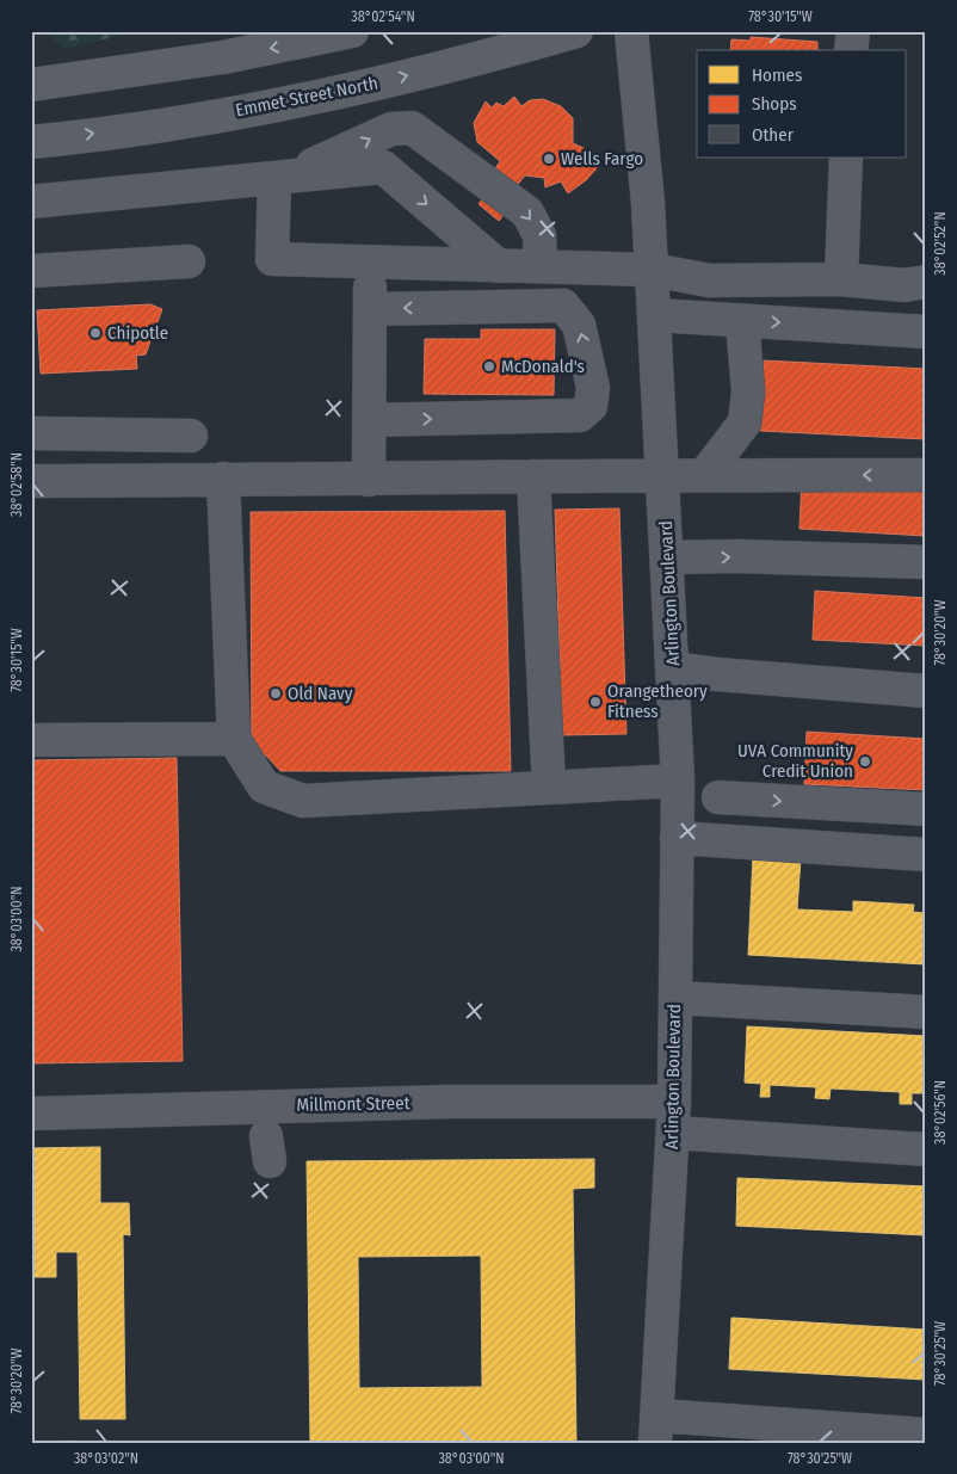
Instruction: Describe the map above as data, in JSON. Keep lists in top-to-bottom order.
{
  "streets": {
    "main road": ["Emmet Street North"],
    "street": ["Arlington Boulevard", "Millmont Street"]
  },
  "crossings": [
    ["Arlington Boulevard", "Millmont Street"]
  ],
  "places": [
    "Wells Fargo",
    "Chipotle",
    "McDonald's",
    "Old Navy",
    "Orangetheory Fitness",
    "UVA Community Credit Union"
  ],
  "legend": ["Homes", "Shops", "Other"],
  "coordinates": [
    "38°02'54\"N",
    "78°30'15\"W",
    "38°02'52\"N",
    "38°02'58\"N",
    "78°30'20\"W",
    "38°03'00\"N",
    "38°02'56\"N",
    "78°30'25\"W",
    "38°03'02\"N"
  ]
}
